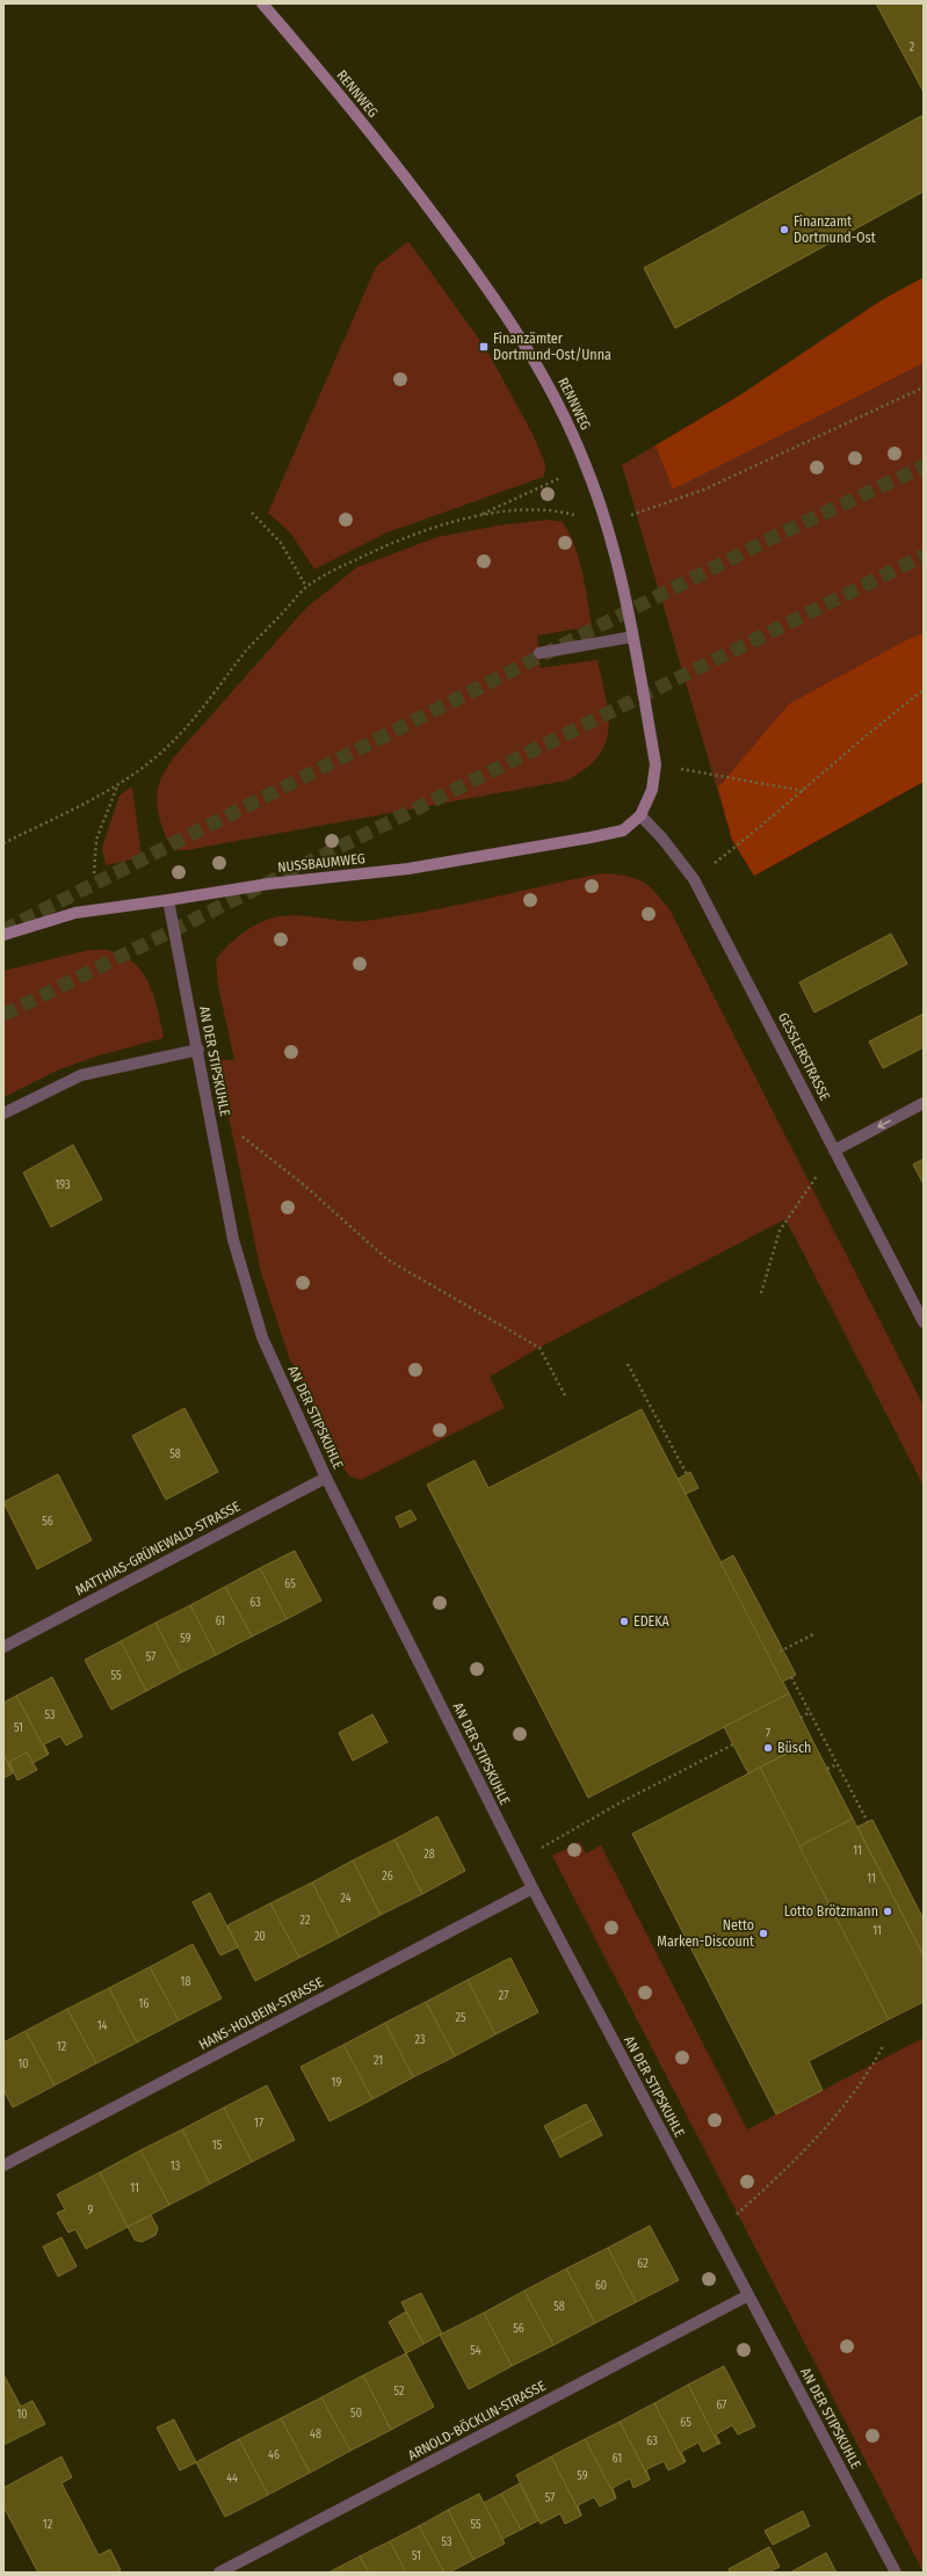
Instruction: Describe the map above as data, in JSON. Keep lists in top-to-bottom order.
{
  "streets": {
    "street": [
      "RENNWEG",
      "NUSSBAUMWEG",
      "GESSLERSTRASSE",
      "AN DER STIPSKUHLE",
      "MATTHIAS-GRÜNEWALD-STRASSE",
      "HANS-HOLBEIN-STRASSE",
      "ARNOLD-BÖCKLIN-STRASSE"
    ]
  },
  "crossings": [
    ["RENNWEG", "NUSSBAUMWEG"],
    ["RENNWEG", "GESSLERSTRASSE"],
    ["NUSSBAUMWEG", "GESSLERSTRASSE"],
    ["NUSSBAUMWEG", "AN DER STIPSKUHLE"],
    ["AN DER STIPSKUHLE", "MATTHIAS-GRÜNEWALD-STRASSE"],
    ["AN DER STIPSKUHLE", "HANS-HOLBEIN-STRASSE"],
    ["AN DER STIPSKUHLE", "ARNOLD-BÖCKLIN-STRASSE"]
  ],
  "places": {
    "other": [
      "Finanzamt Dortmund-Ost",
      "EDEKA",
      "Büsch",
      "Lotto Brötzmann",
      "Netto Marken-Discount"
    ],
    "transit": ["Finanzämter Dortmund-Ost/Unna"]
  },
  "house_numbers": [
    "2",
    "193",
    "58",
    "56",
    "65",
    "63",
    "61",
    "59",
    "57",
    "55",
    "53",
    "51",
    "7",
    "11",
    "28",
    "26",
    "11",
    "24",
    "22",
    "11",
    "20",
    "18",
    "27",
    "16",
    "25",
    "14",
    "23",
    "12",
    "21",
    "10",
    "19",
    "17",
    "15",
    "13",
    "11",
    "9",
    "62",
    "60",
    "58",
    "56",
    "54",
    "52",
    "67",
    "50",
    "10",
    "65",
    "48",
    "63",
    "46",
    "61",
    "59",
    "44",
    "57",
    "12",
    "55",
    "53",
    "51"
  ]
}
